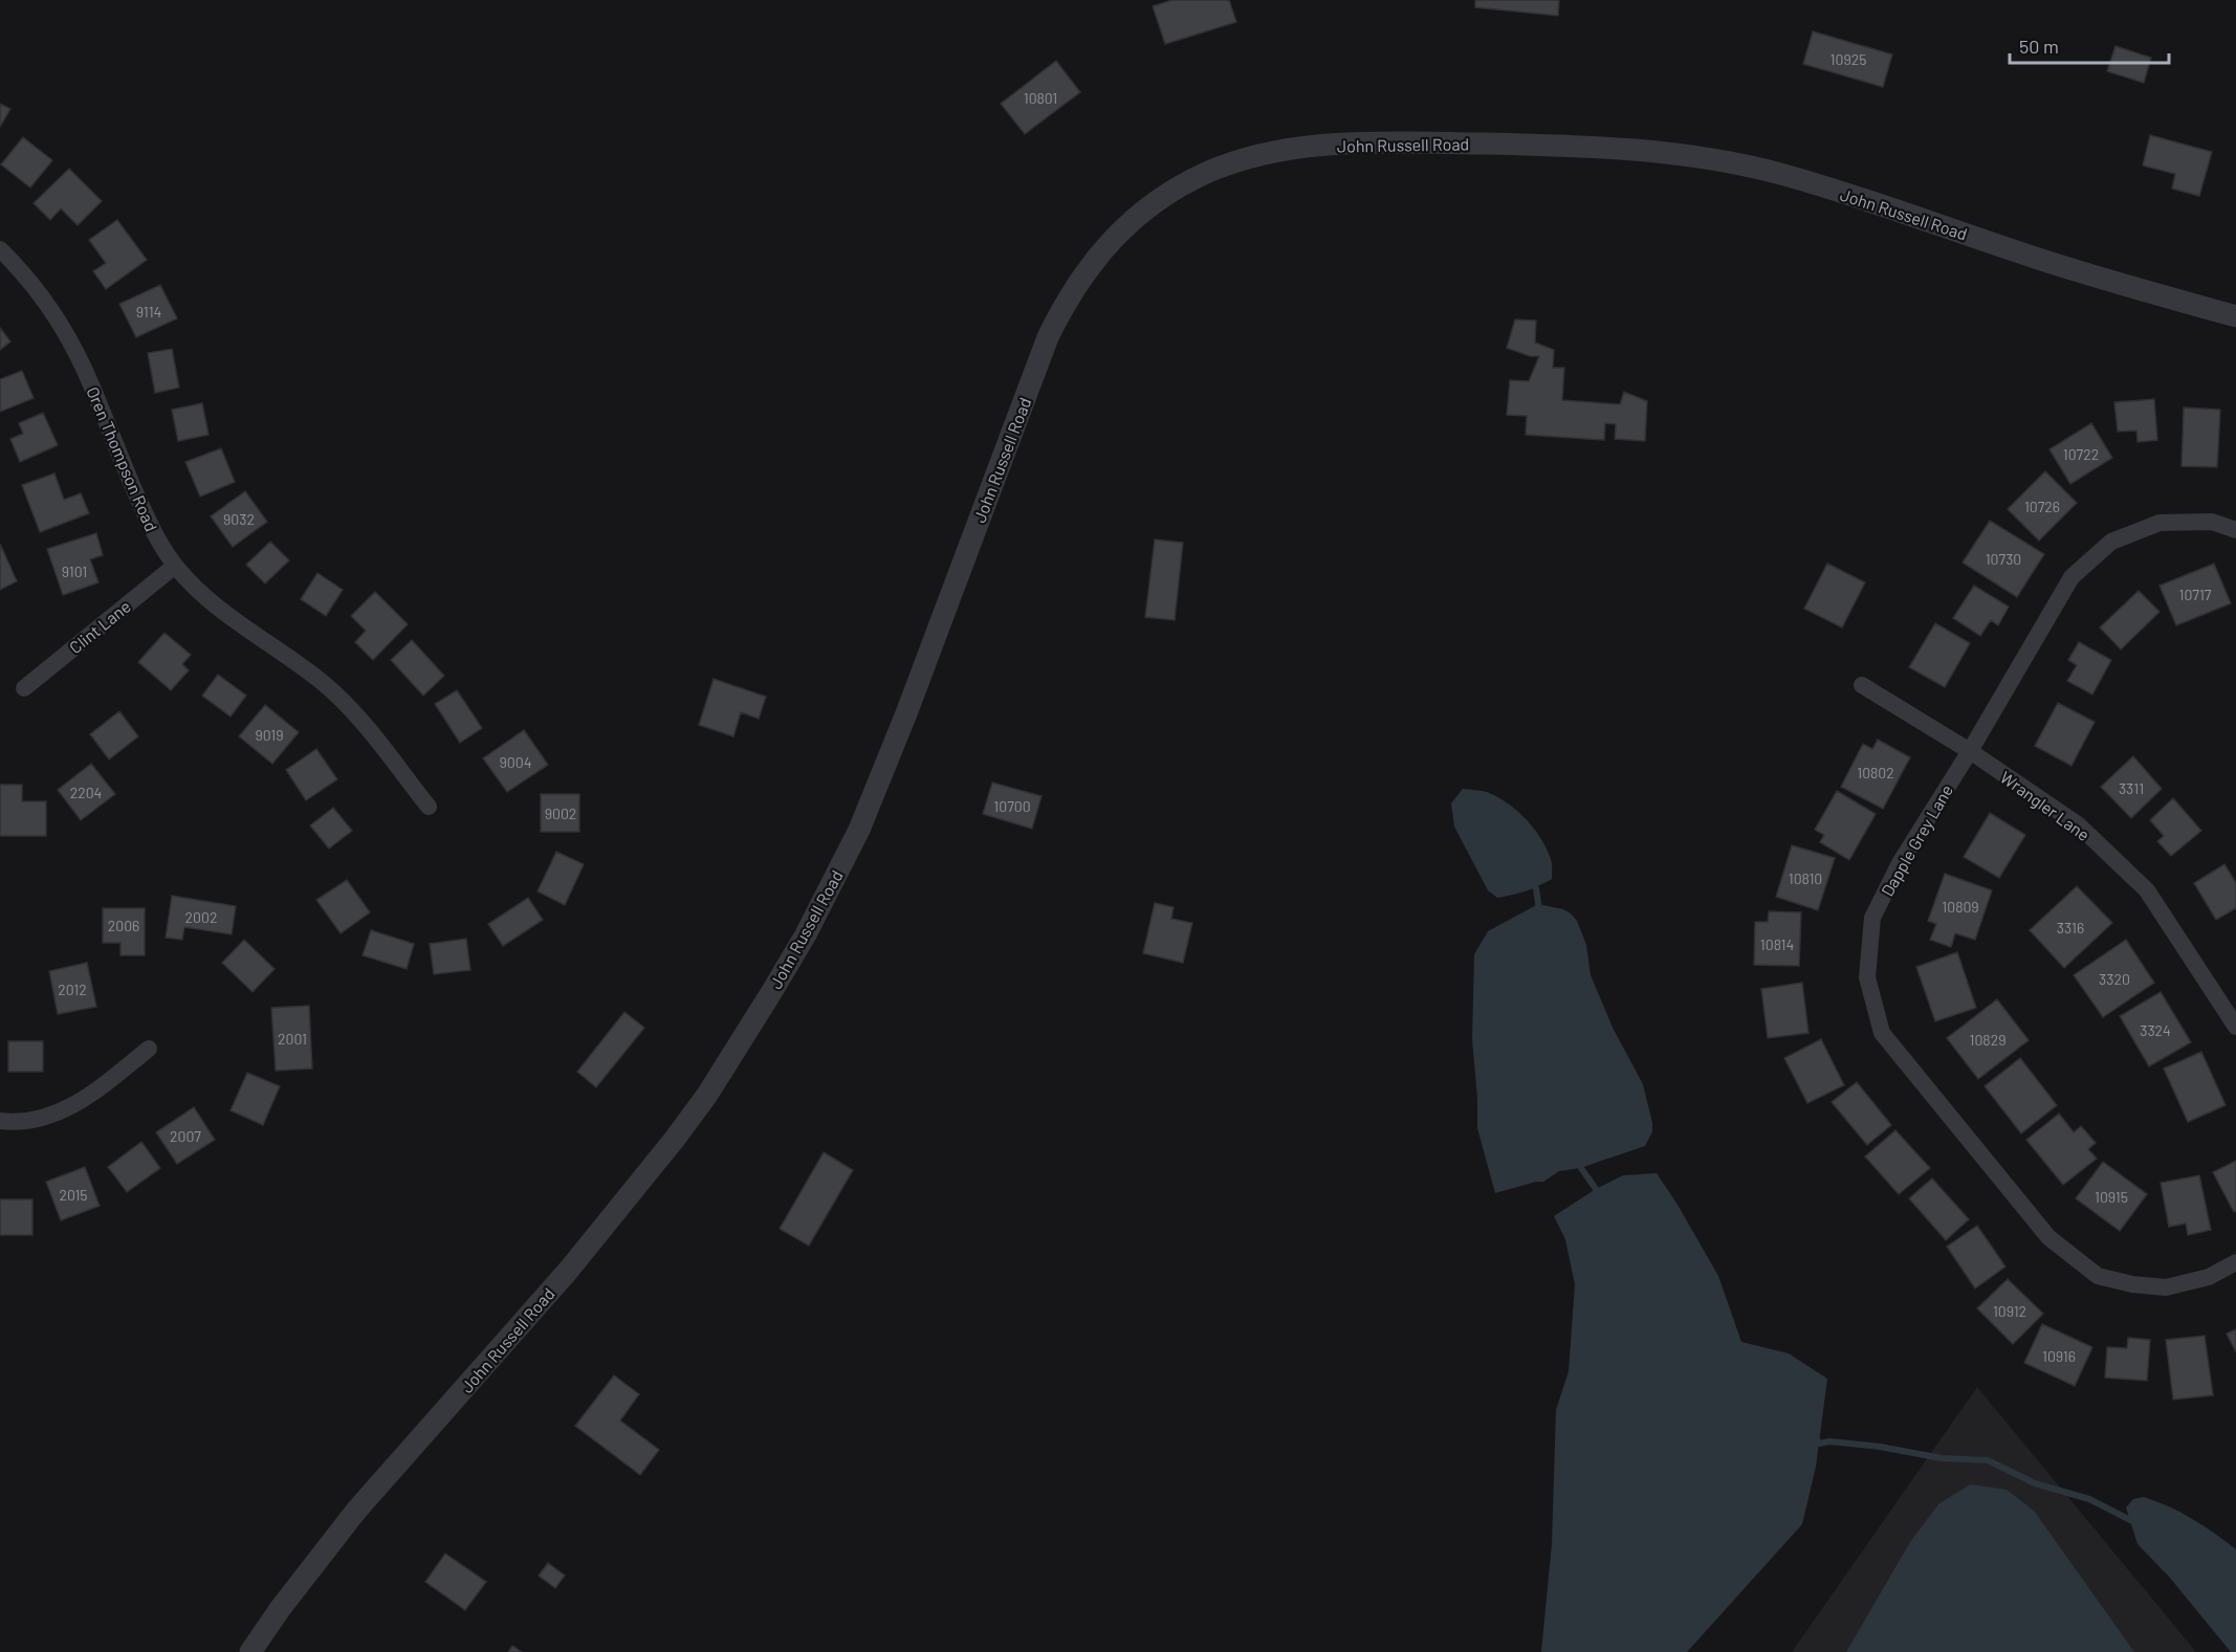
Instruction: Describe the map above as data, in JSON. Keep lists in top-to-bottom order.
{
  "streets": {
    "street": [
      "John Russell Road",
      "Oren Thompson Road",
      "Clint Lane",
      "Wrangler Lane",
      "Dapple Grey Lane"
    ]
  },
  "crossings": [
    ["Oren Thompson Road", "Clint Lane"],
    ["Wrangler Lane", "Dapple Grey Lane"]
  ],
  "house_numbers": [
    "10925",
    "10801",
    "9114",
    "10722",
    "10726",
    "9032",
    "10730",
    "9101",
    "10717",
    "9019",
    "9004",
    "10802",
    "3311",
    "2204",
    "10700",
    "9002",
    "10810",
    "10809",
    "2002",
    "2006",
    "3316",
    "10814",
    "3320",
    "2012",
    "3324",
    "2001",
    "10829",
    "2007",
    "2015",
    "10915",
    "10912",
    "10916"
  ],
  "scale_bar": "50 m"
}
